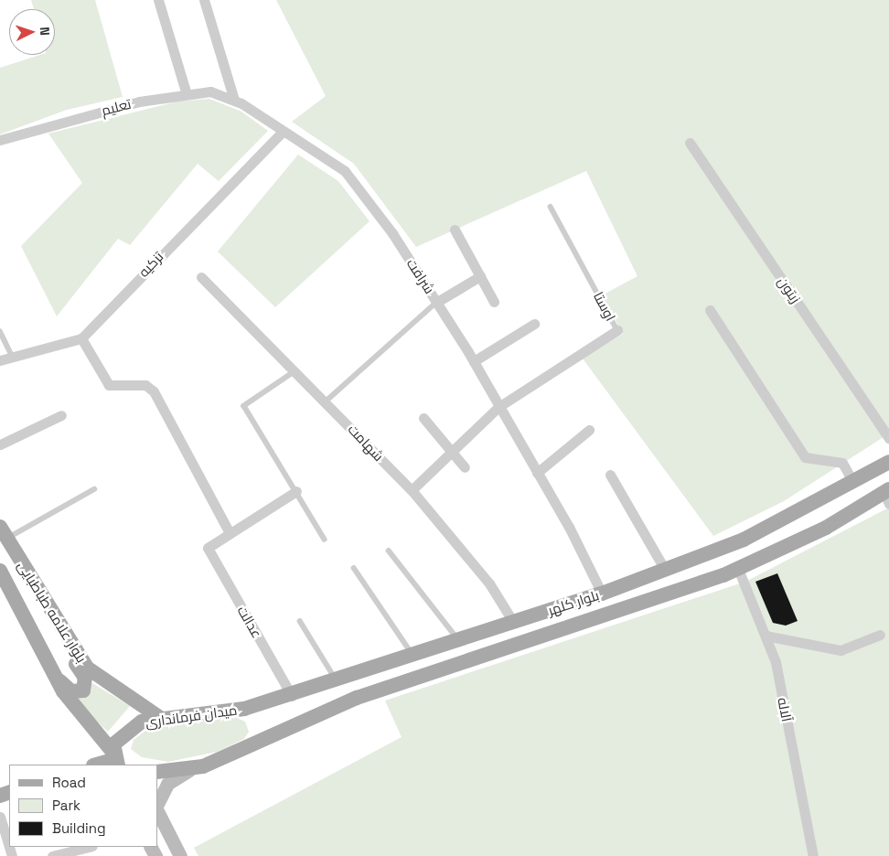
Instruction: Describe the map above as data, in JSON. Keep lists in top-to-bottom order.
{
  "streets": {
    "main road": ["بلوار کلهر", "بلوار علامه طباطبایی", "میدان فرمانداری"],
    "street": [
      "تعلیم",
      "تزکیه",
      "شرافت",
      "زیتون",
      "اوستا",
      "شهامت",
      "عدالت",
      "آلاله"
    ]
  },
  "crossings": [
    ["تعلیم", "شرافت"],
    ["تزکیه", "شرافت"],
    ["شرافت", "اوستا"],
    ["شرافت", "بلوار کلهر"],
    ["اوستا", "شهامت"],
    ["شهامت", "بلوار کلهر"],
    ["بلوار کلهر", "عدالت"],
    ["بلوار کلهر", "آلاله"],
    ["بلوار کلهر", "میدان فرمانداری"],
    ["بلوار علامه طباطبایی", "میدان فرمانداری"]
  ],
  "legend": ["Road", "Park", "Building"],
  "north": "right"
}
